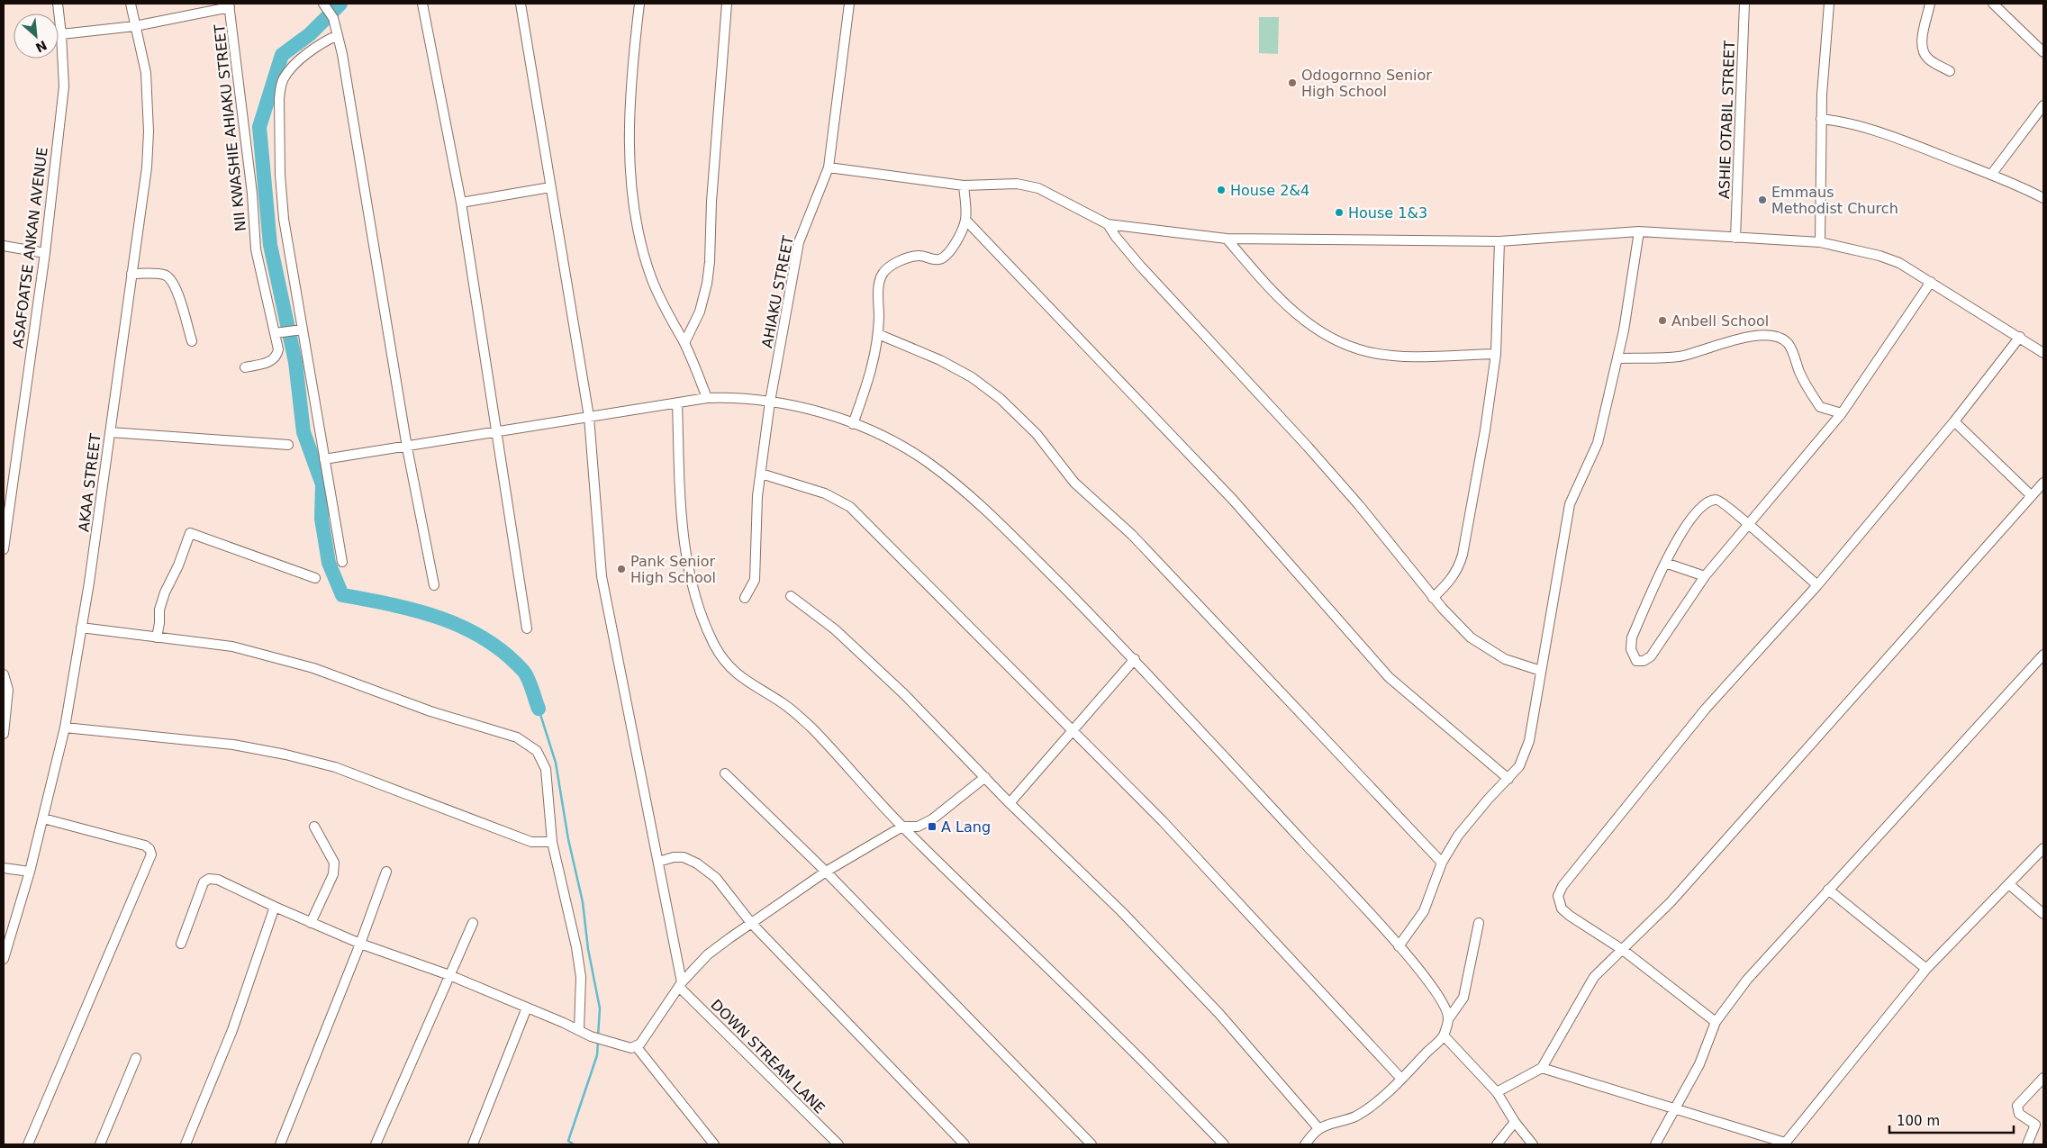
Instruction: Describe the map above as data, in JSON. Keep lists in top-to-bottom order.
{
  "streets": {
    "street": [
      "ASHIE OTABIL STREET",
      "NII KWASHIE AHIAKU STREET",
      "ASAFOATSE ANKAN AVENUE",
      "AHIAKU STREET",
      "AKAA STREET",
      "DOWN STREAM LANE"
    ]
  },
  "places": {
    "other": [
      "Odogornno Senior High School",
      "House 2&4",
      "Emmaus Methodist Church",
      "House 1&3",
      "Anbell School",
      "Pank Senior High School"
    ],
    "transit": ["A Lang"]
  },
  "scale_bar": "100 m",
  "north": "bottom right"
}
